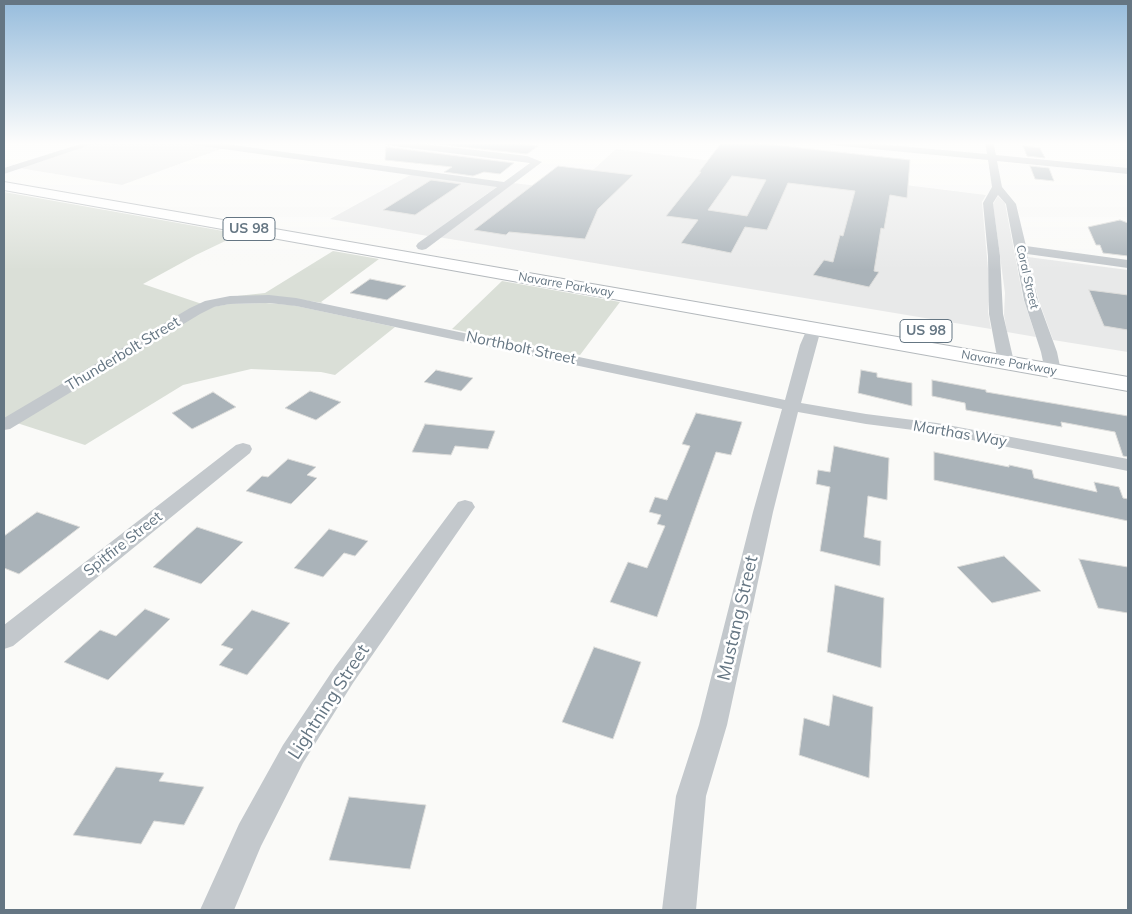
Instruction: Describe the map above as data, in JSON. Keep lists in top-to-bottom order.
{
  "streets": {
    "highway": ["US 98", "Navarre Parkway"],
    "street": [
      "Coral Street",
      "Northbolt Street",
      "Thunderbolt Street",
      "Marthas Way",
      "Spitfire Street",
      "Mustang Street",
      "Lightning Street"
    ]
  },
  "crossings": [
    ["Coral Street", "Navarre Parkway"],
    ["Navarre Parkway", "Mustang Street"],
    ["Northbolt Street", "Thunderbolt Street"],
    ["Northbolt Street", "Marthas Way"],
    ["Northbolt Street", "Mustang Street"],
    ["Marthas Way", "Mustang Street"]
  ]
}
